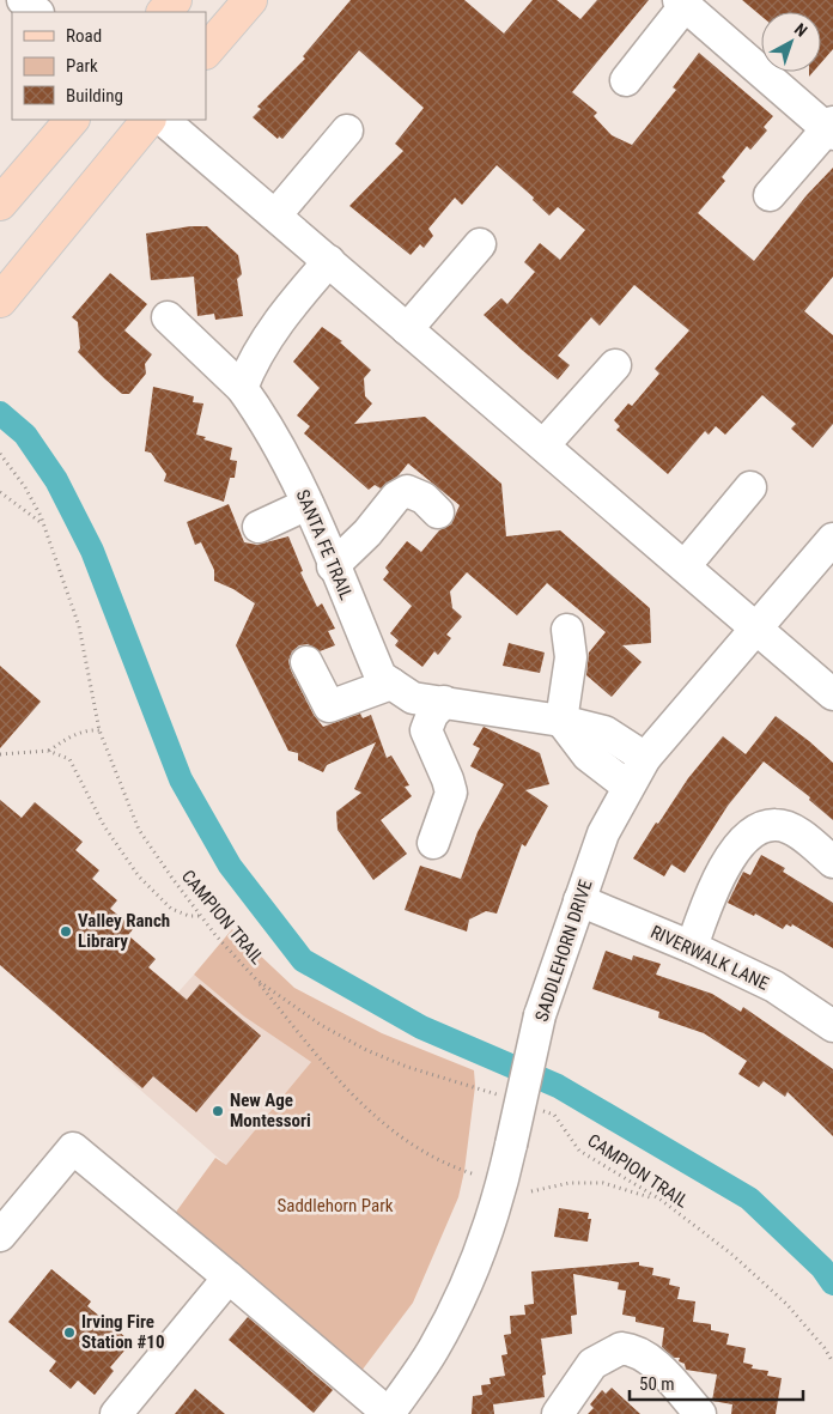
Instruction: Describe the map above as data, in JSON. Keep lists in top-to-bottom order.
{
  "streets": {
    "street": ["SANTA FE TRAIL", "SADDLEHORN DRIVE", "RIVERWALK LANE"],
    "path": ["CAMPION TRAIL"]
  },
  "crossings": [
    ["SANTA FE TRAIL", "SADDLEHORN DRIVE"],
    ["SADDLEHORN DRIVE", "RIVERWALK LANE"]
  ],
  "parks": ["Saddlehorn Park"],
  "places": ["Valley Ranch Library", "New Age Montessori", "Irving Fire Station #10"],
  "legend": ["Road", "Park", "Building"],
  "scale_bar": "50 m",
  "north": "top right"
}
